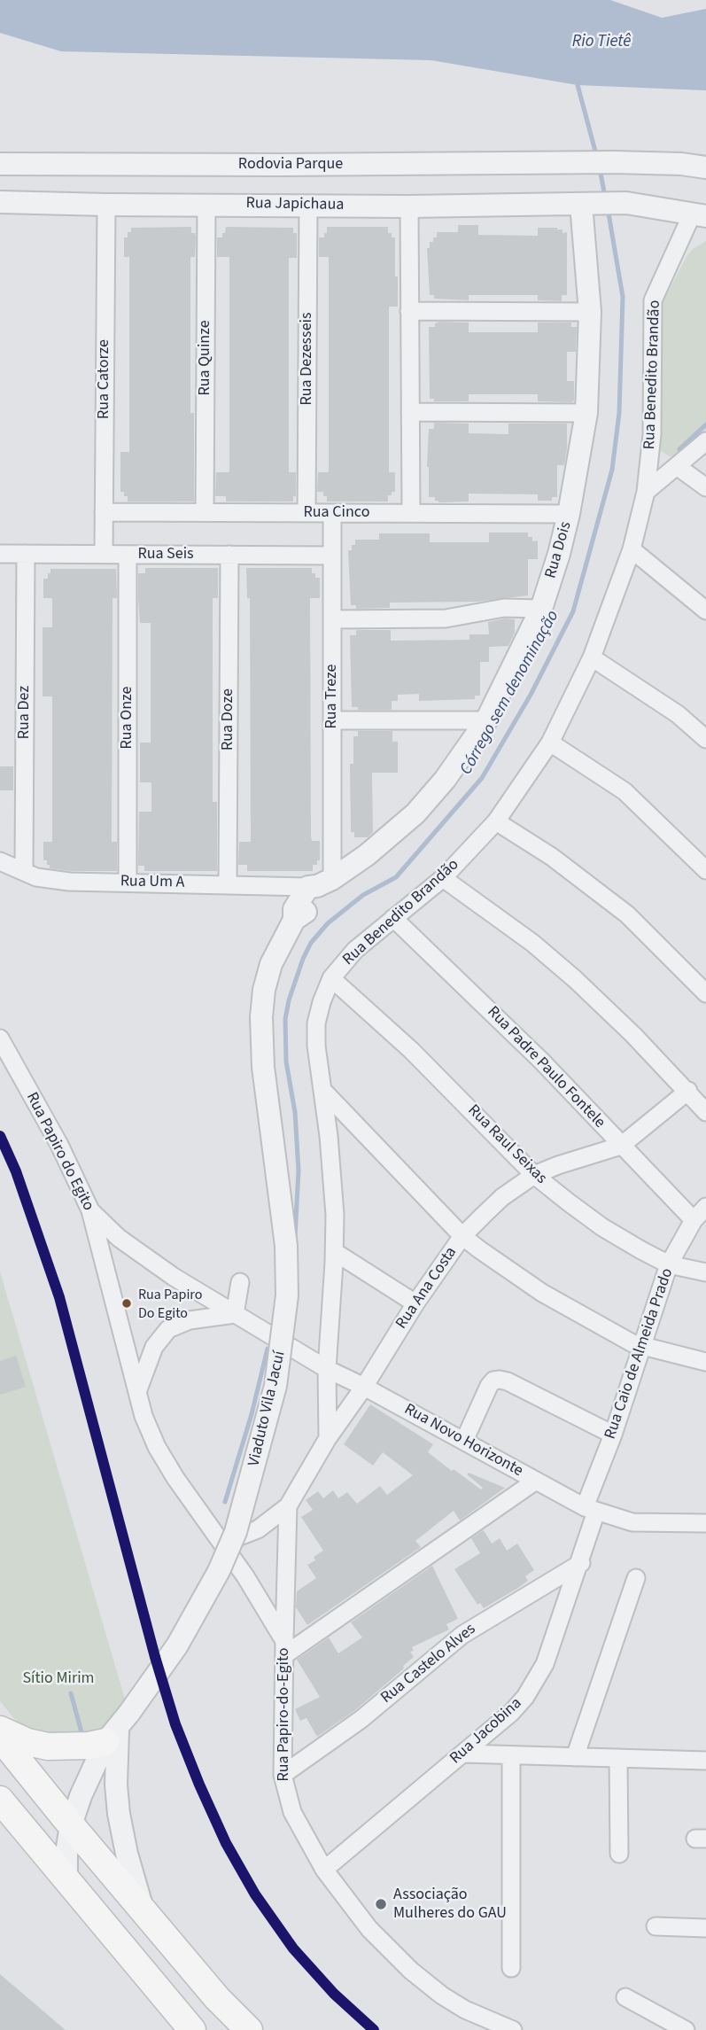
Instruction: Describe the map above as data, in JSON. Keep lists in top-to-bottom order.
{
  "streets": {
    "street": [
      "Rodovia Parque",
      "Rua Japichaua",
      "Rua Quinze",
      "Rua Dezesseis",
      "Rua Benedito Brandão",
      "Rua Catorze",
      "Rua Cinco",
      "Rua Dois",
      "Rua Seis",
      "Rua Treze",
      "Rua Dez",
      "Rua Onze",
      "Rua Doze",
      "Rua Um A",
      "Rua Padre Paulo Fontele",
      "Rua Raul Seixas",
      "Rua Papiro do Egito",
      "Rua Ana Costa",
      "Rua Caio de Almeida Prado",
      "Viaduto Vila Jacuí",
      "Rua Novo Horizonte",
      "Rua Castelo Alves",
      "Rua Papiro-do-Egito",
      "Rua Jacobina"
    ]
  },
  "crossings": [
    ["Rua Japichaua", "Rua Quinze"],
    ["Rua Japichaua", "Rua Dezesseis"],
    ["Rua Japichaua", "Rua Benedito Brandão"],
    ["Rua Japichaua", "Rua Catorze"],
    ["Rua Japichaua", "Rua Dois"],
    ["Rua Quinze", "Rua Cinco"],
    ["Rua Dezesseis", "Rua Cinco"],
    ["Rua Benedito Brandão", "Rua Padre Paulo Fontele"],
    ["Rua Benedito Brandão", "Rua Raul Seixas"],
    ["Rua Benedito Brandão", "Rua Papiro do Egito"],
    ["Rua Benedito Brandão", "Rua Ana Costa"],
    ["Rua Benedito Brandão", "Rua Novo Horizonte"],
    ["Rua Benedito Brandão", "Rua Papiro-do-Egito"],
    ["Rua Catorze", "Rua Cinco"],
    ["Rua Catorze", "Rua Seis"],
    ["Rua Cinco", "Rua Dois"],
    ["Rua Cinco", "Rua Treze"],
    ["Rua Dois", "Rua Treze"],
    ["Rua Dois", "Rua Um A"],
    ["Rua Dois", "Viaduto Vila Jacuí"],
    ["Rua Seis", "Rua Treze"],
    ["Rua Seis", "Rua Dez"],
    ["Rua Seis", "Rua Onze"],
    ["Rua Seis", "Rua Doze"],
    ["Rua Treze", "Rua Um A"],
    ["Rua Dez", "Rua Um A"],
    ["Rua Onze", "Rua Um A"],
    ["Rua Doze", "Rua Um A"],
    ["Rua Padre Paulo Fontele", "Rua Ana Costa"],
    ["Rua Padre Paulo Fontele", "Rua Caio de Almeida Prado"],
    ["Rua Raul Seixas", "Rua Ana Costa"],
    ["Rua Raul Seixas", "Rua Caio de Almeida Prado"],
    ["Rua Papiro do Egito", "Rua Ana Costa"],
    ["Rua Papiro do Egito", "Rua Novo Horizonte"],
    ["Rua Papiro do Egito", "Rua Papiro-do-Egito"],
    ["Rua Ana Costa", "Rua Novo Horizonte"],
    ["Rua Ana Costa", "Rua Papiro-do-Egito"],
    ["Rua Caio de Almeida Prado", "Rua Novo Horizonte"],
    ["Rua Caio de Almeida Prado", "Rua Jacobina"],
    ["Rua Novo Horizonte", "Rua Papiro-do-Egito"],
    ["Rua Novo Horizonte", "Rua Jacobina"],
    ["Rua Castelo Alves", "Rua Papiro-do-Egito"],
    ["Rua Castelo Alves", "Rua Jacobina"],
    ["Rua Papiro-do-Egito", "Rua Jacobina"]
  ],
  "water": ["Rio Tietê", "Córrego sem denominação"],
  "parks": ["Sítio Mirim"],
  "places": ["Rua Papiro Do Egito", "Associação Mulheres do GAU"]
}
